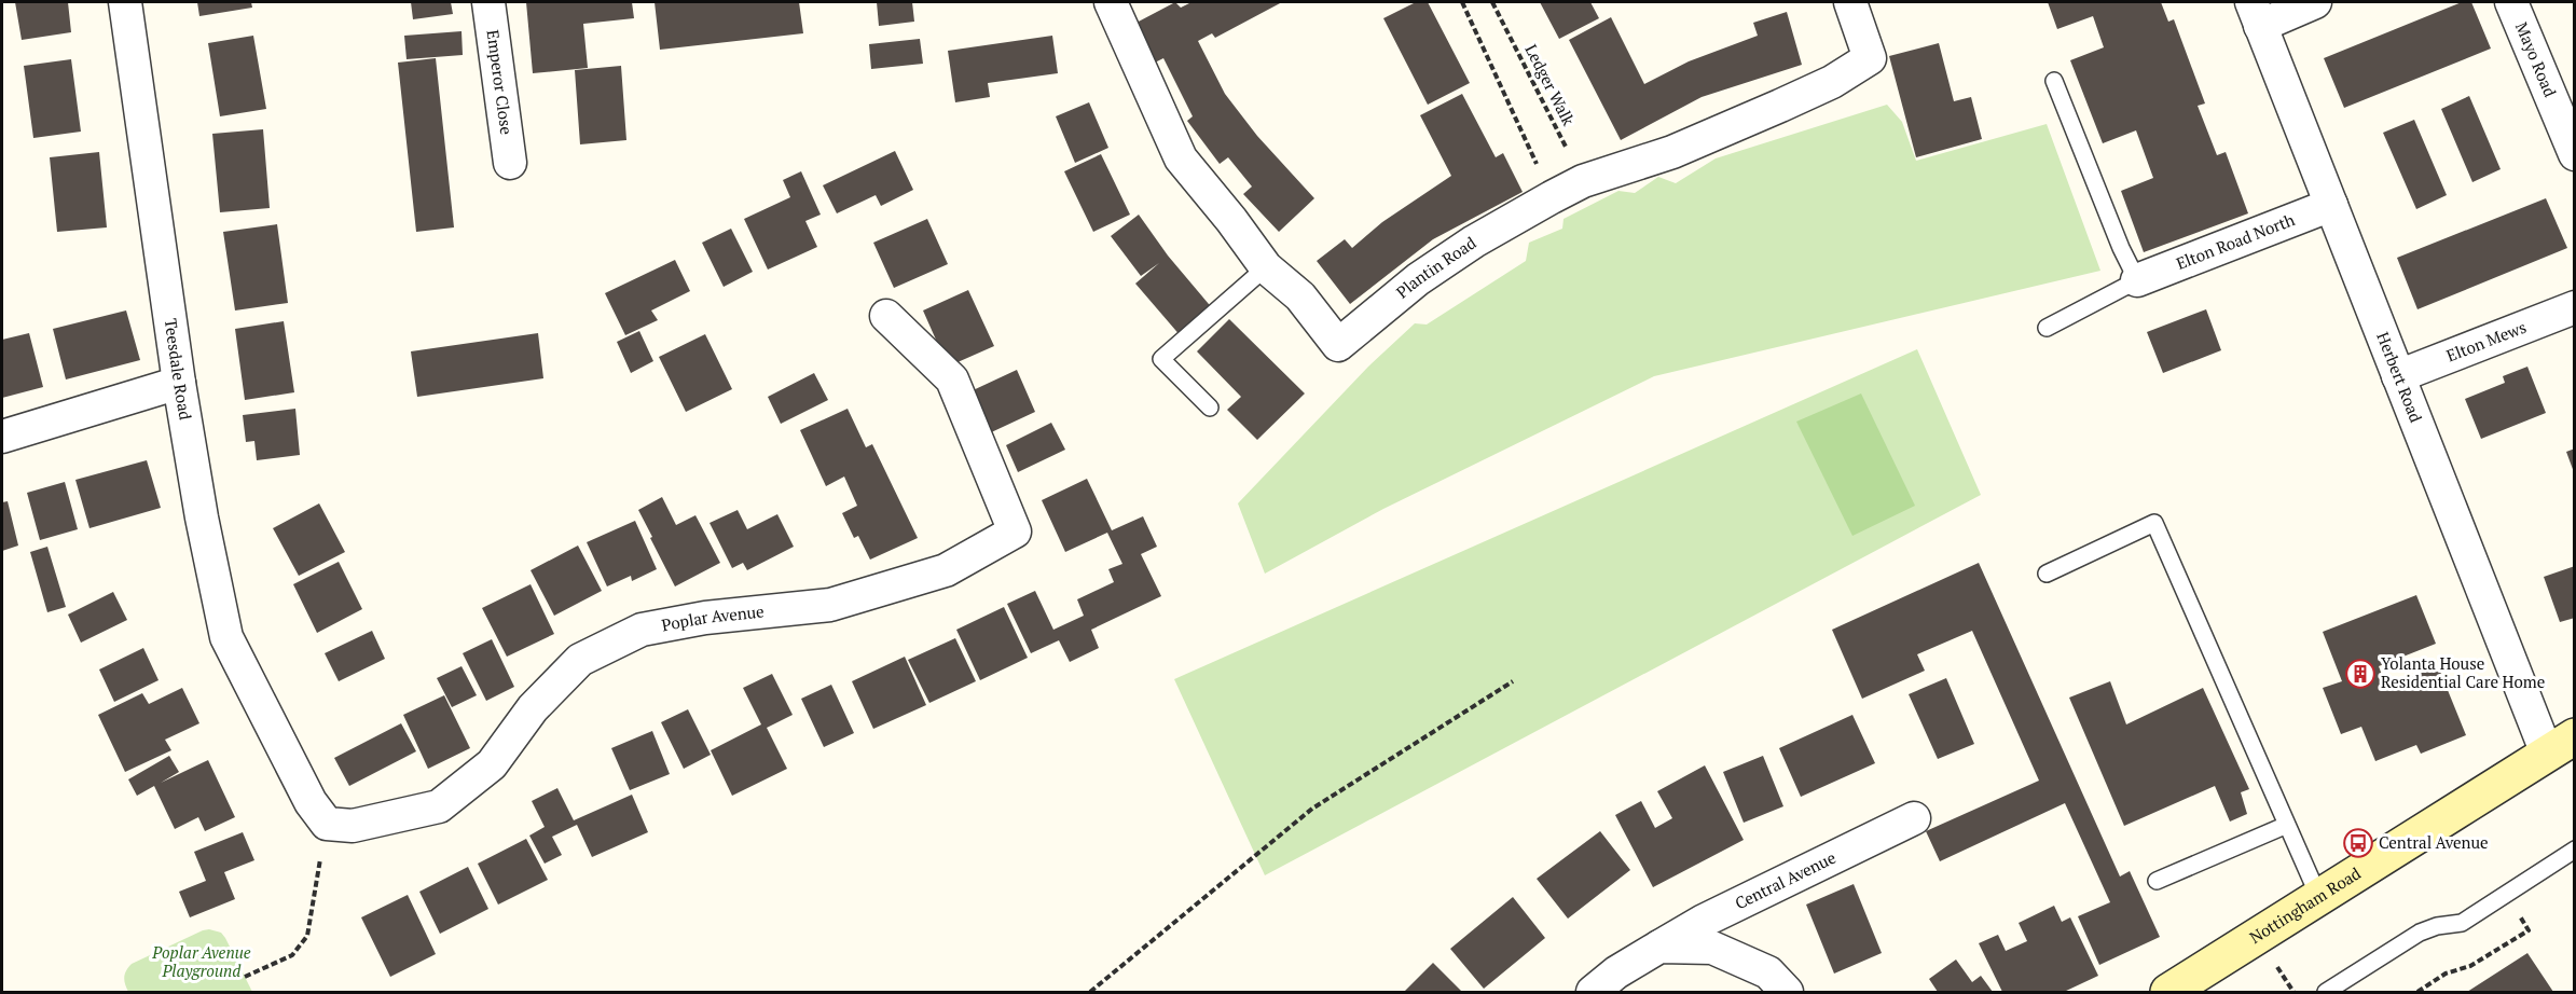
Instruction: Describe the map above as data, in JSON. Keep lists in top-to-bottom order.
{
  "streets": {
    "main road": ["Nottingham Road"],
    "street": [
      "Mayo Road",
      "Emperor Close",
      "Elton Road North",
      "Plantin Road",
      "Elton Mews",
      "Teesdale Road",
      "Herbert Road",
      "Poplar Avenue",
      "Central Avenue"
    ],
    "path": ["Ledger Walk"]
  },
  "crossings": [
    ["Ledger Walk", "Plantin Road"],
    ["Elton Road North", "Herbert Road"],
    ["Elton Mews", "Herbert Road"],
    ["Teesdale Road", "Poplar Avenue"],
    ["Herbert Road", "Nottingham Road"]
  ],
  "parks": ["Poplar Avenue Playground"],
  "places": {
    "building": ["Yolanta House Residential Care Home"],
    "bus stop": ["Central Avenue"]
  }
}
